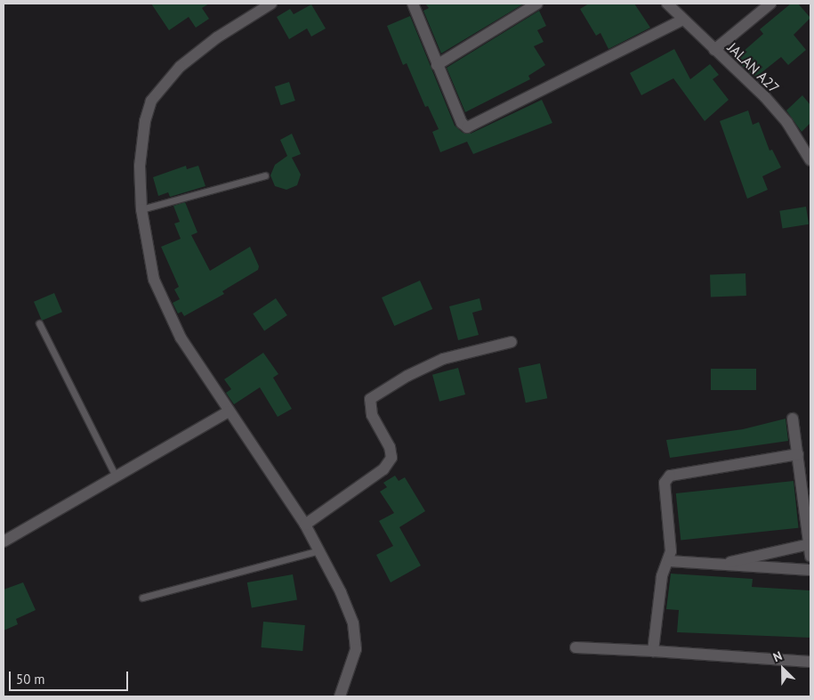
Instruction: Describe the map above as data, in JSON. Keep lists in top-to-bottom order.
{
  "streets": {
    "street": ["JALAN A27"]
  },
  "scale_bar": "50 m",
  "north": "top left"
}
